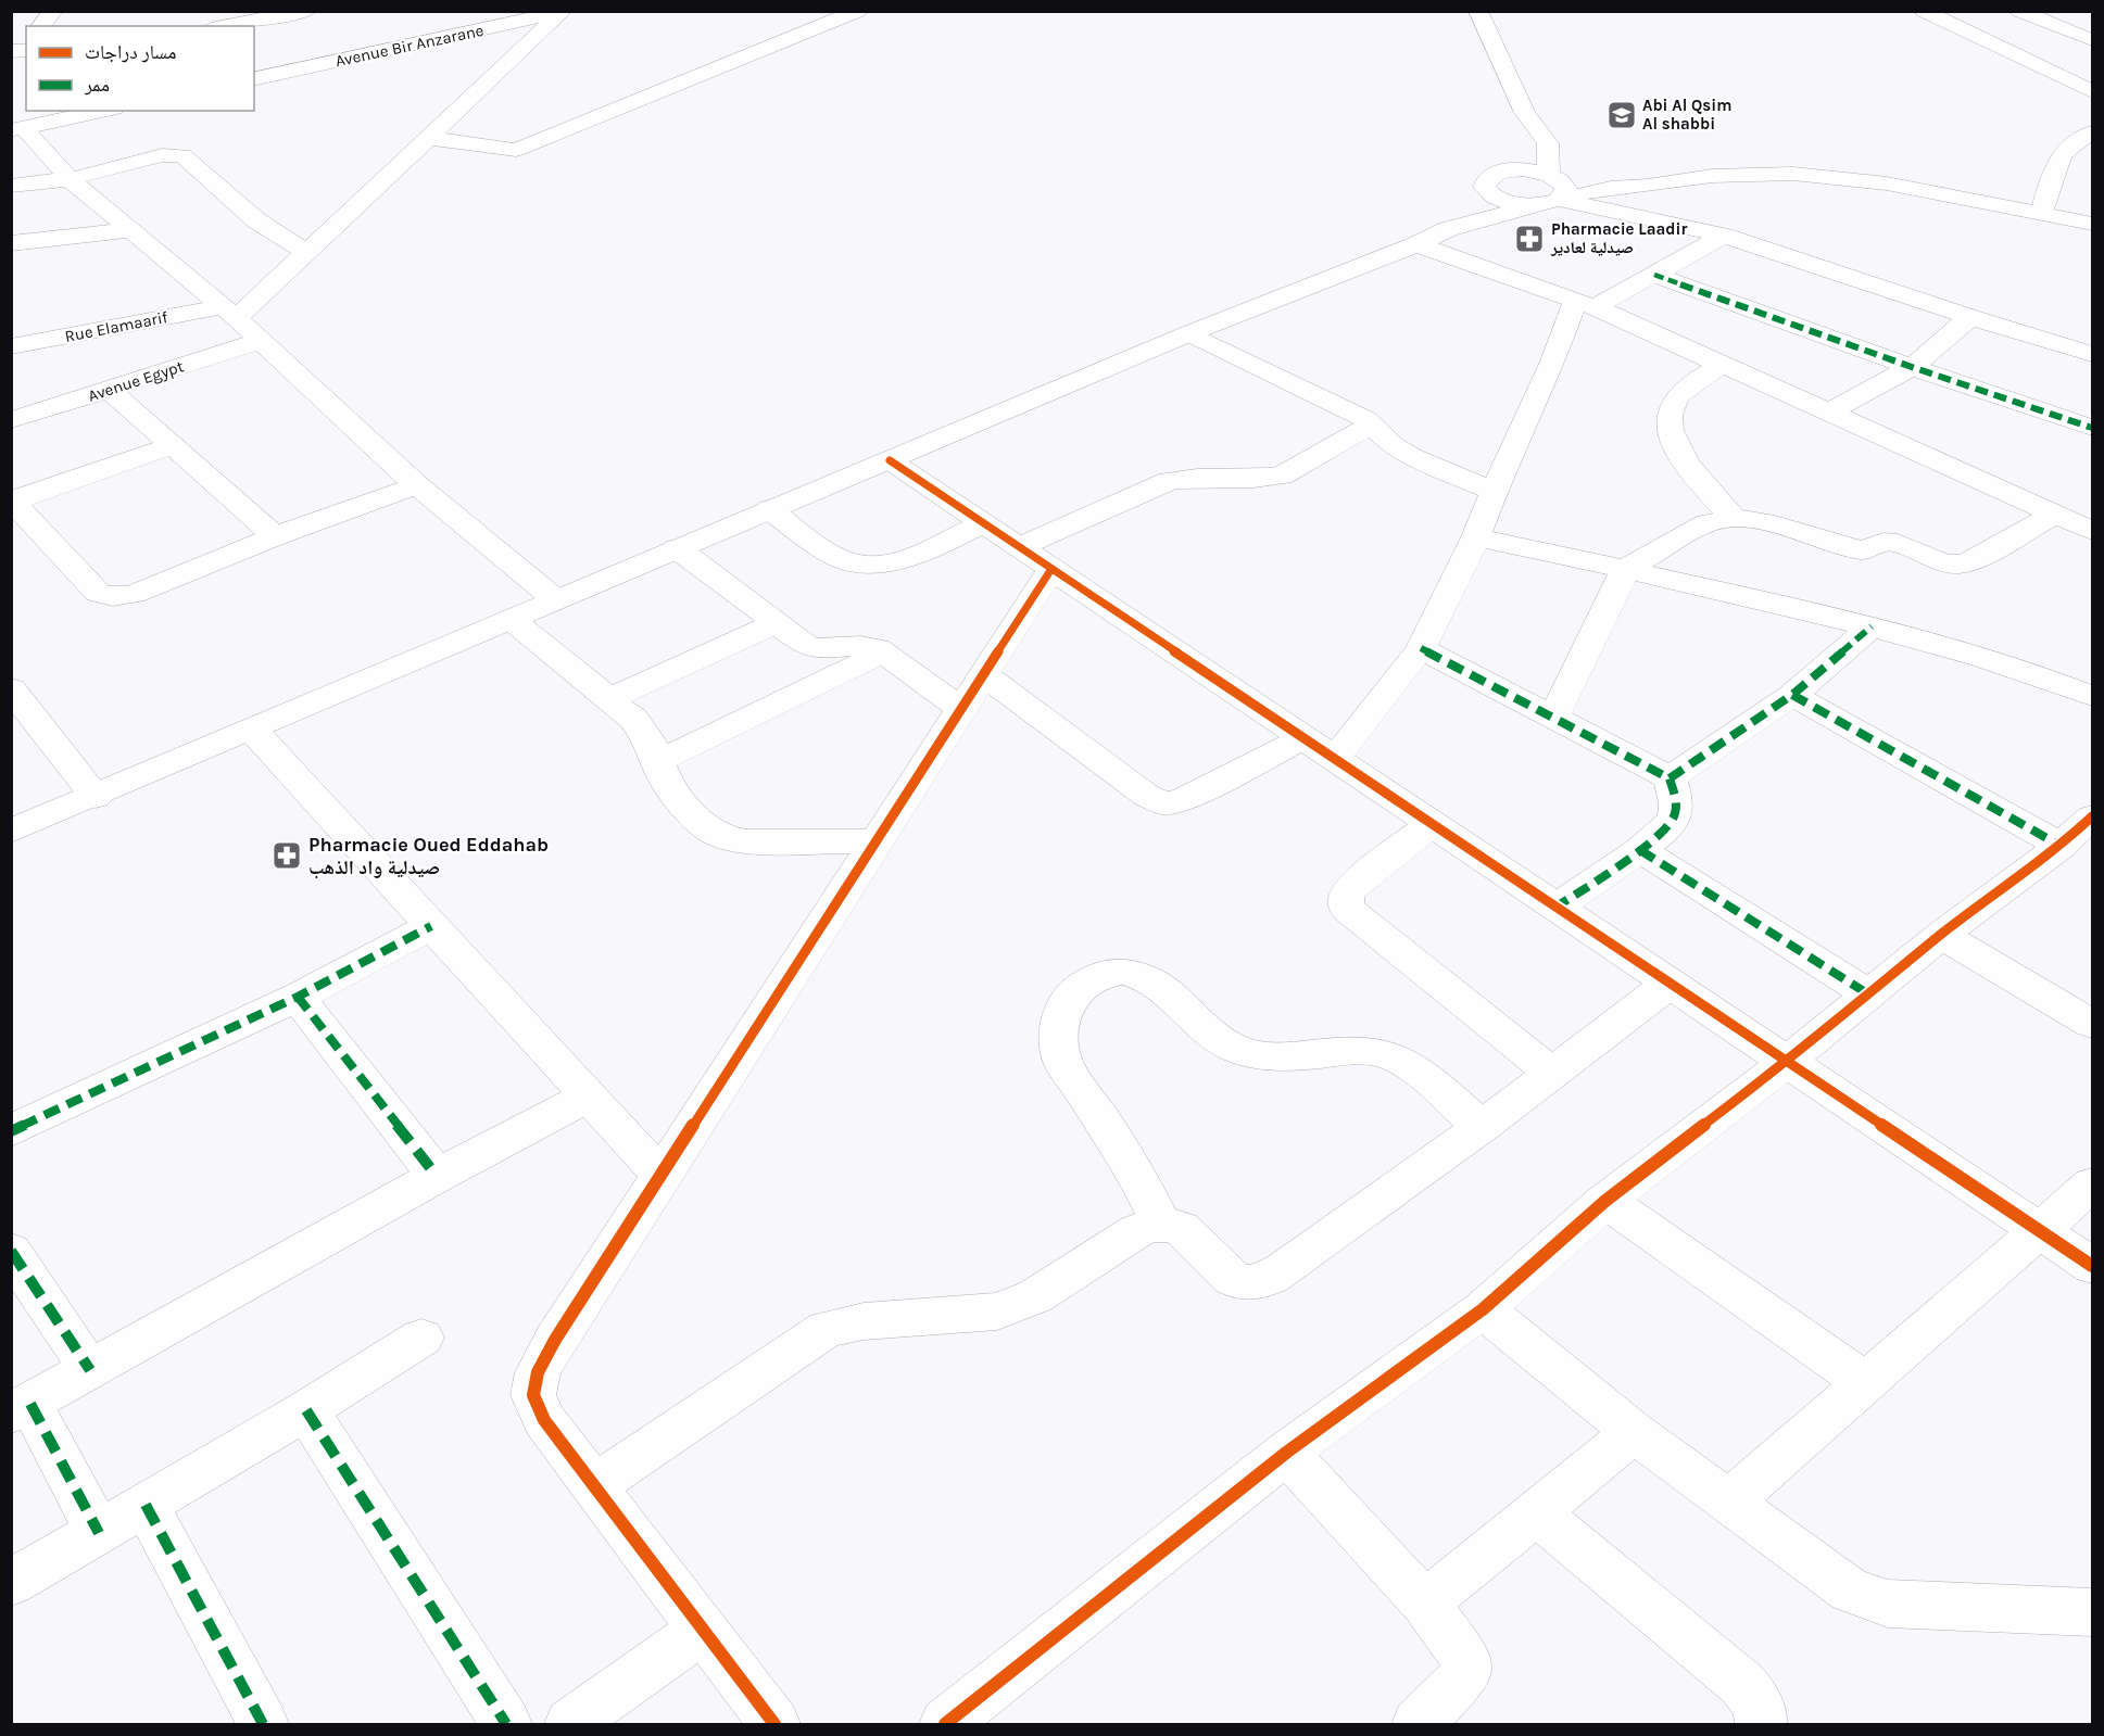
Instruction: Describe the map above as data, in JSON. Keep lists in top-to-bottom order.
{
  "streets": {
    "street": ["Avenue Bir Anzarane", "Rue Elamaarif", "Avenue Egypt"]
  },
  "places": {
    "school or university": ["Abi Al Qsim Al shabbi"],
    "pharmacy": ["Pharmacie Laadir صيدلية لعادير", "Pharmacie Oued Eddahab صيدلية واد الذهب"]
  },
  "legend": ["مسار دراجات", "ممر"]
}
